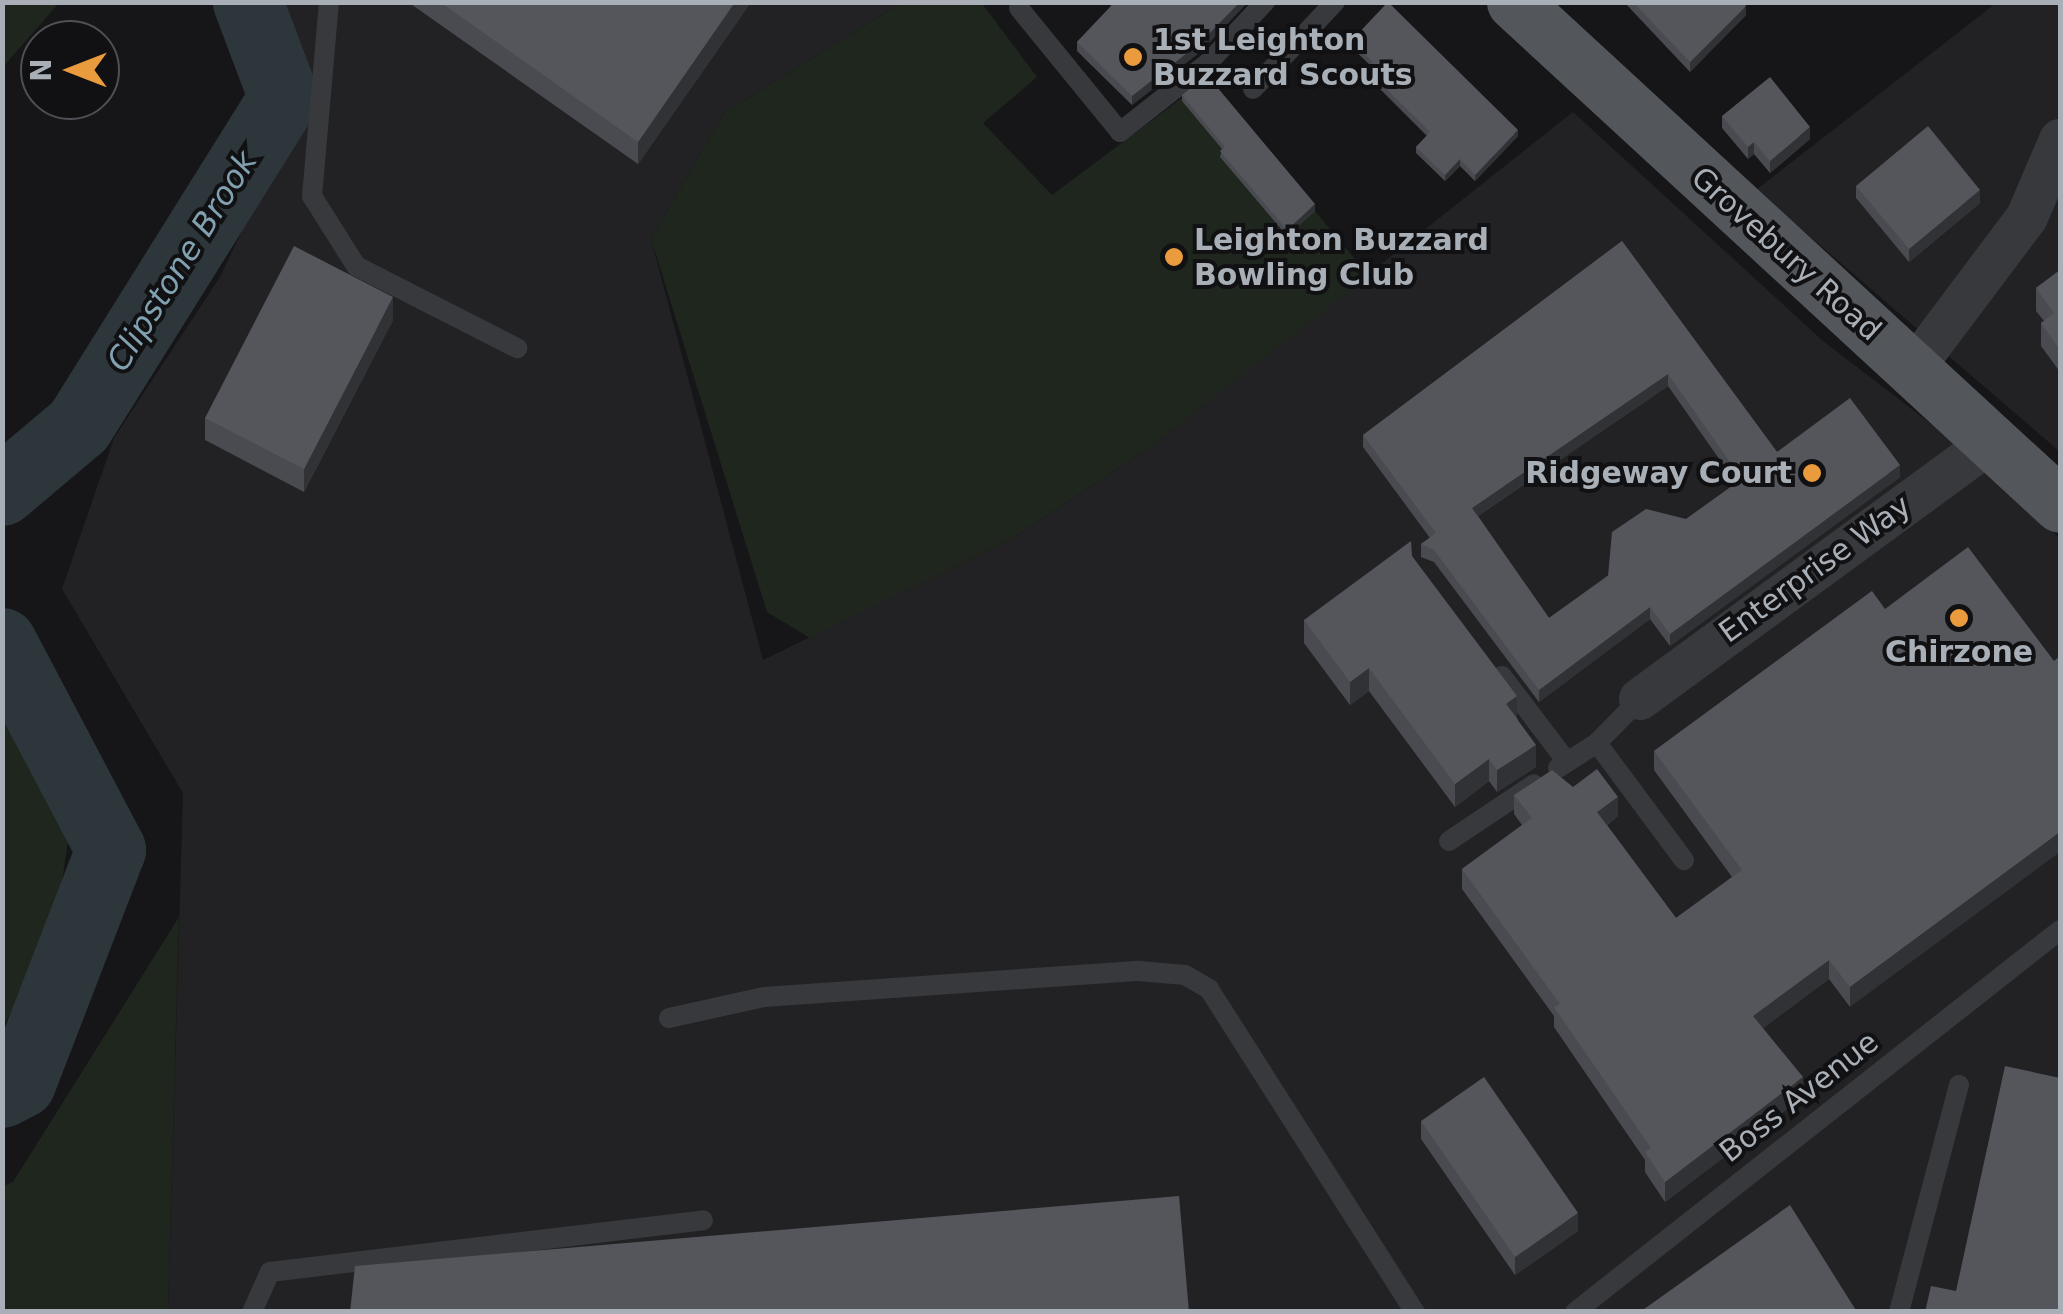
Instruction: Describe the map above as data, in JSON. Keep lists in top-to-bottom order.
{
  "streets": {
    "main road": ["Grovebury Road"],
    "street": ["Enterprise Way"],
    "lane": ["Boss Avenue"]
  },
  "crossings": [
    ["Grovebury Road", "Enterprise Way"]
  ],
  "water": ["Clipstone Brook"],
  "places": [
    "1st Leighton Buzzard Scouts",
    "Leighton Buzzard Bowling Club",
    "Ridgeway Court",
    "Chirzone"
  ],
  "north": "left"
}
